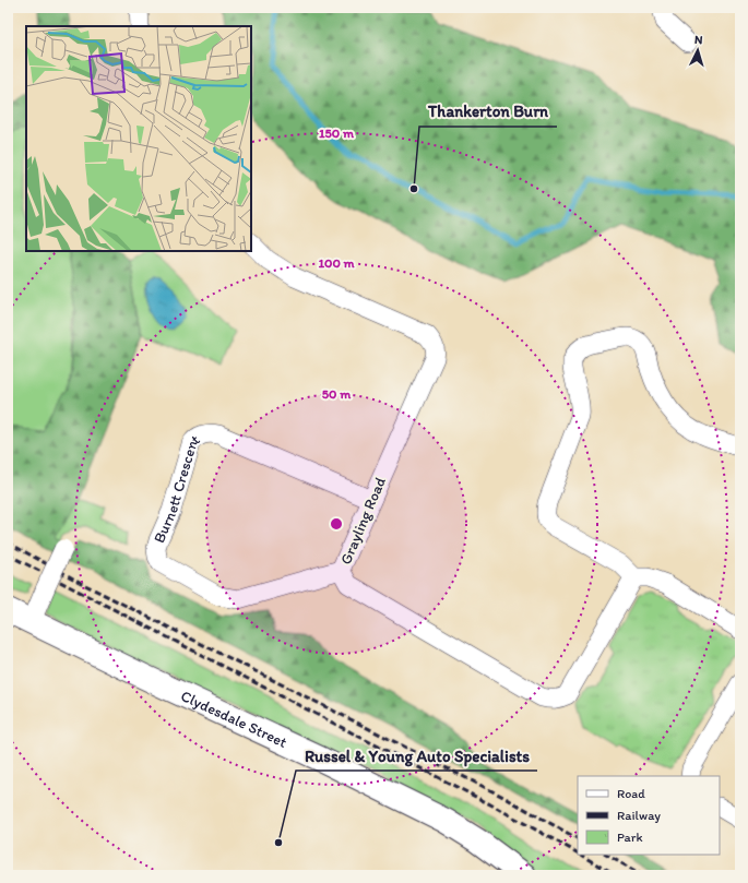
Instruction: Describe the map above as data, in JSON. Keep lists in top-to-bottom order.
{
  "streets": {
    "main road": ["Clydesdale Street"],
    "street": ["Burnett Crescent", "Grayling Road"]
  },
  "crossings": [
    ["Burnett Crescent", "Grayling Road"]
  ],
  "places": ["Thankerton Burn", "Russel & Young Auto Specialists"],
  "legend": ["Road", "Railway", "Park"],
  "north": "top",
  "rings": ["150 m", "100 m", "50 m"]
}
